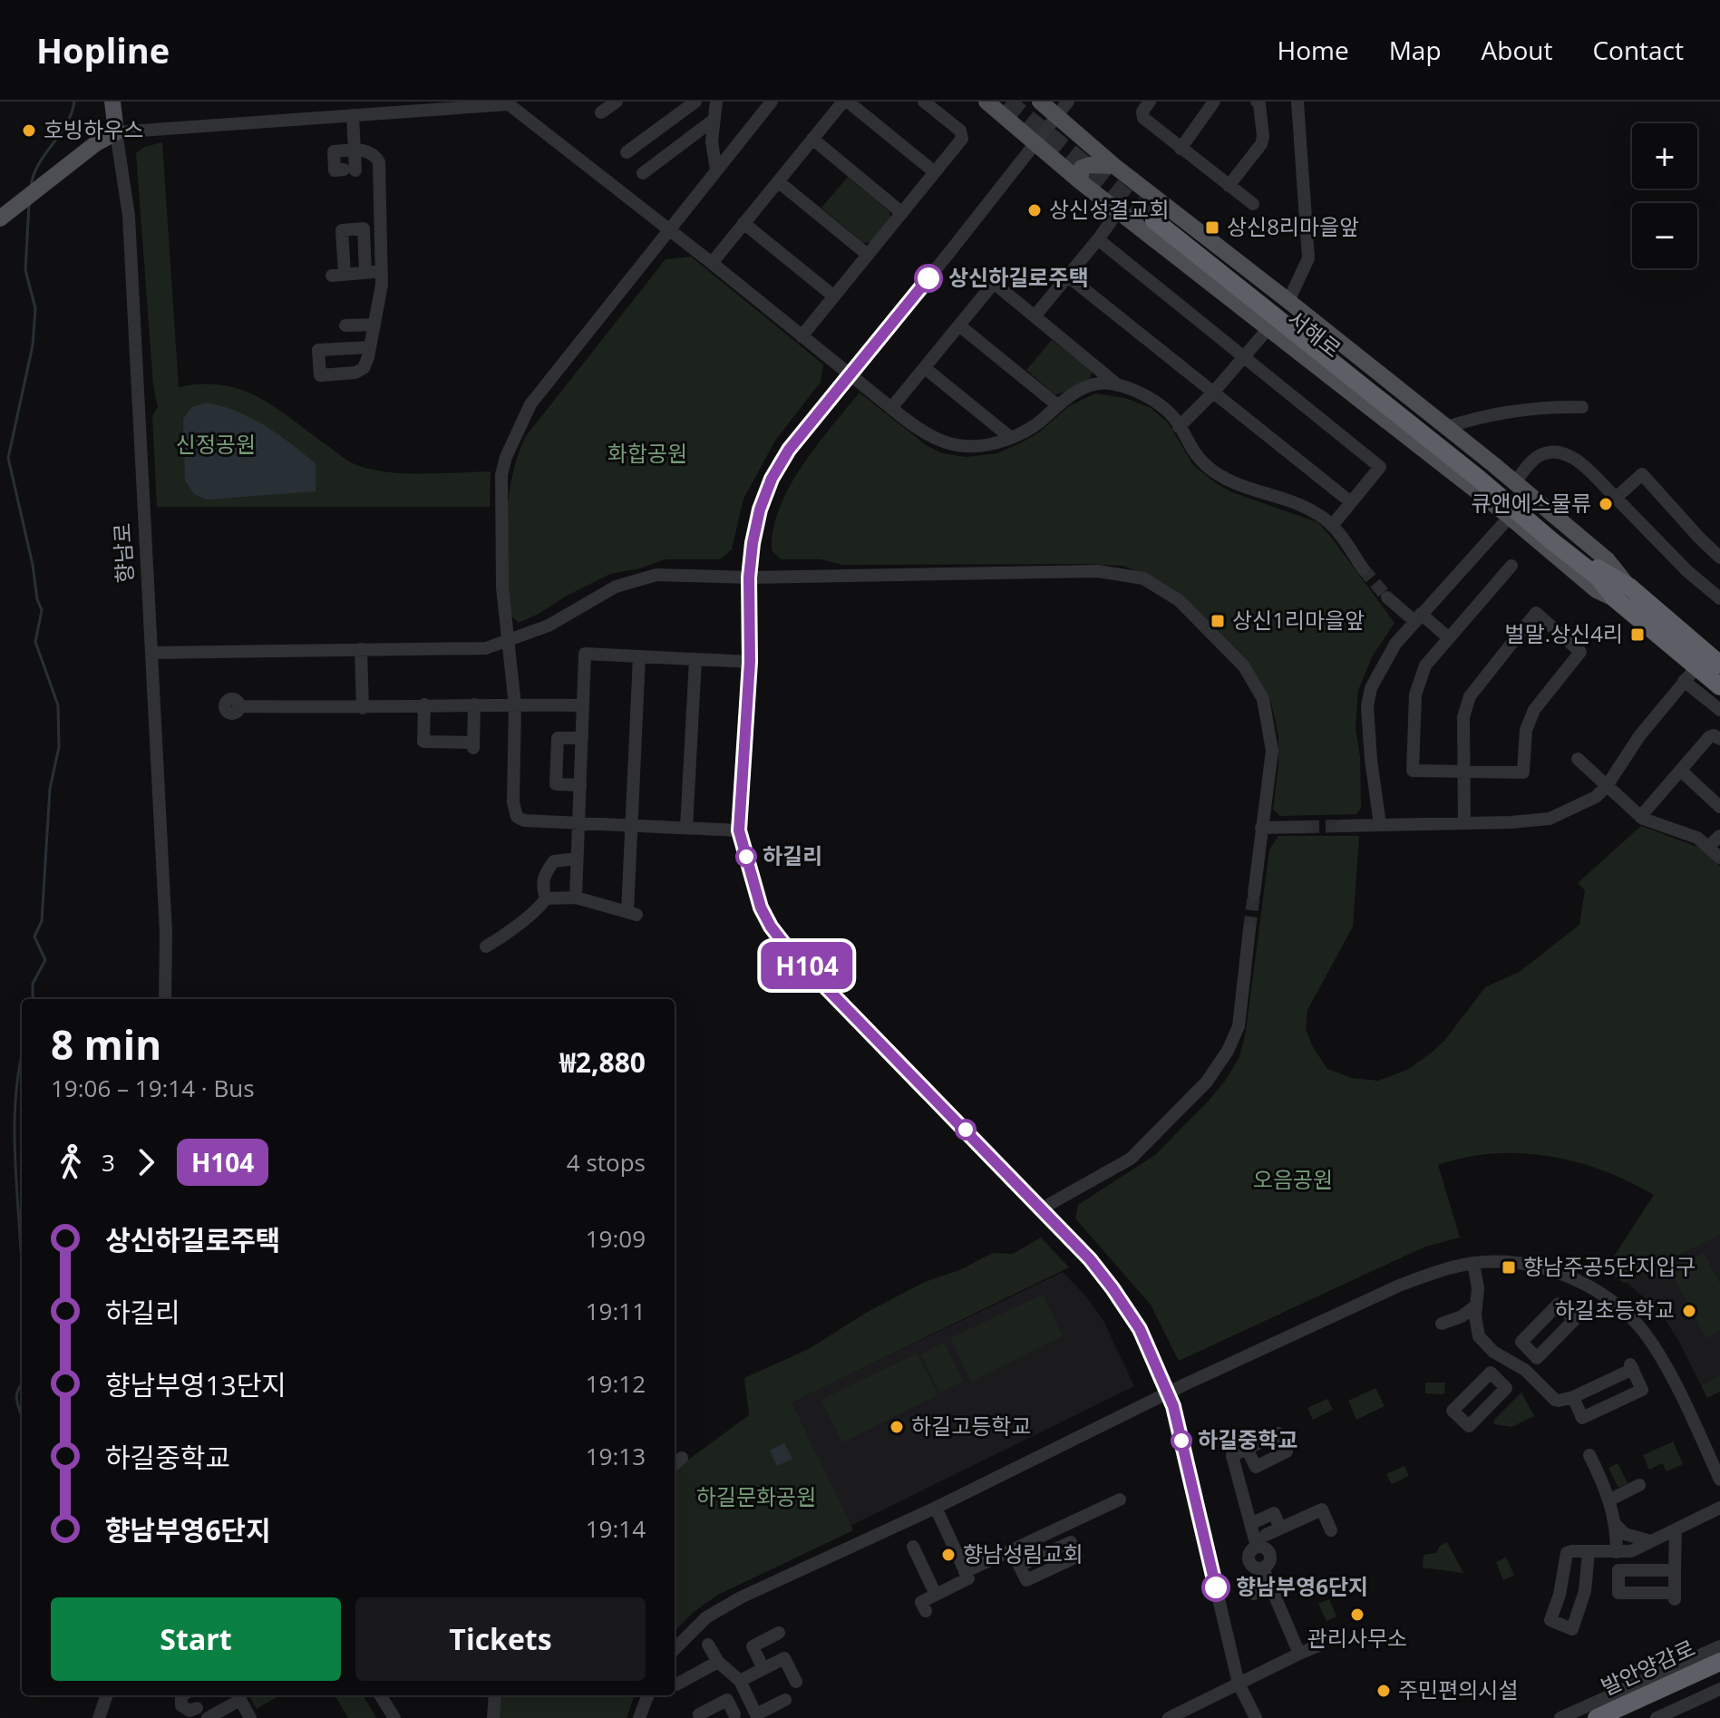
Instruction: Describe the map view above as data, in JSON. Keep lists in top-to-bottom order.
{
  "streets": {
    "highway": ["서해로", "발안양감로"],
    "main road": ["향남로"]
  },
  "parks": [
    "신정공원",
    "화합공원",
    "오음공원",
    "하길문화공원"
  ],
  "places": {
    "other": [
      "호빙하우스",
      "상신성결교회",
      "상신하길로주택",
      "큐앤에스물류",
      "하길리",
      "하길초등학교",
      "하길고등학교",
      "하길중학교",
      "향남성림교회",
      "향남부영6단지",
      "관리사무소",
      "주민편의시설"
    ],
    "transit": [
      "상신8리마을앞",
      "상신1리마을앞",
      "벌말.상신4리",
      "향남주공5단지입구"
    ]
  },
  "lines": ["bus line H104"],
  "page": {
    "header": "Hopline",
    "nav": [
      "Home",
      "Map",
      "About",
      "Contact"
    ],
    "on_map": "H104",
    "map_buttons": ["+", "−"],
    "heading": ["8 min", "19:06 – 19:14 · Bus", "₩2,880"],
    "legs": ["3", "H104", "4 stops"],
    "list": [
      {
        "name": "상신하길로주택",
        "value": "19:09"
      },
      {
        "name": "하길리",
        "value": "19:11"
      },
      {
        "name": "향남부영13단지",
        "value": "19:12"
      },
      {
        "name": "하길중학교",
        "value": "19:13"
      },
      {
        "name": "향남부영6단지",
        "value": "19:14"
      }
    ],
    "buttons": ["Start", "Tickets"]
  }
}
